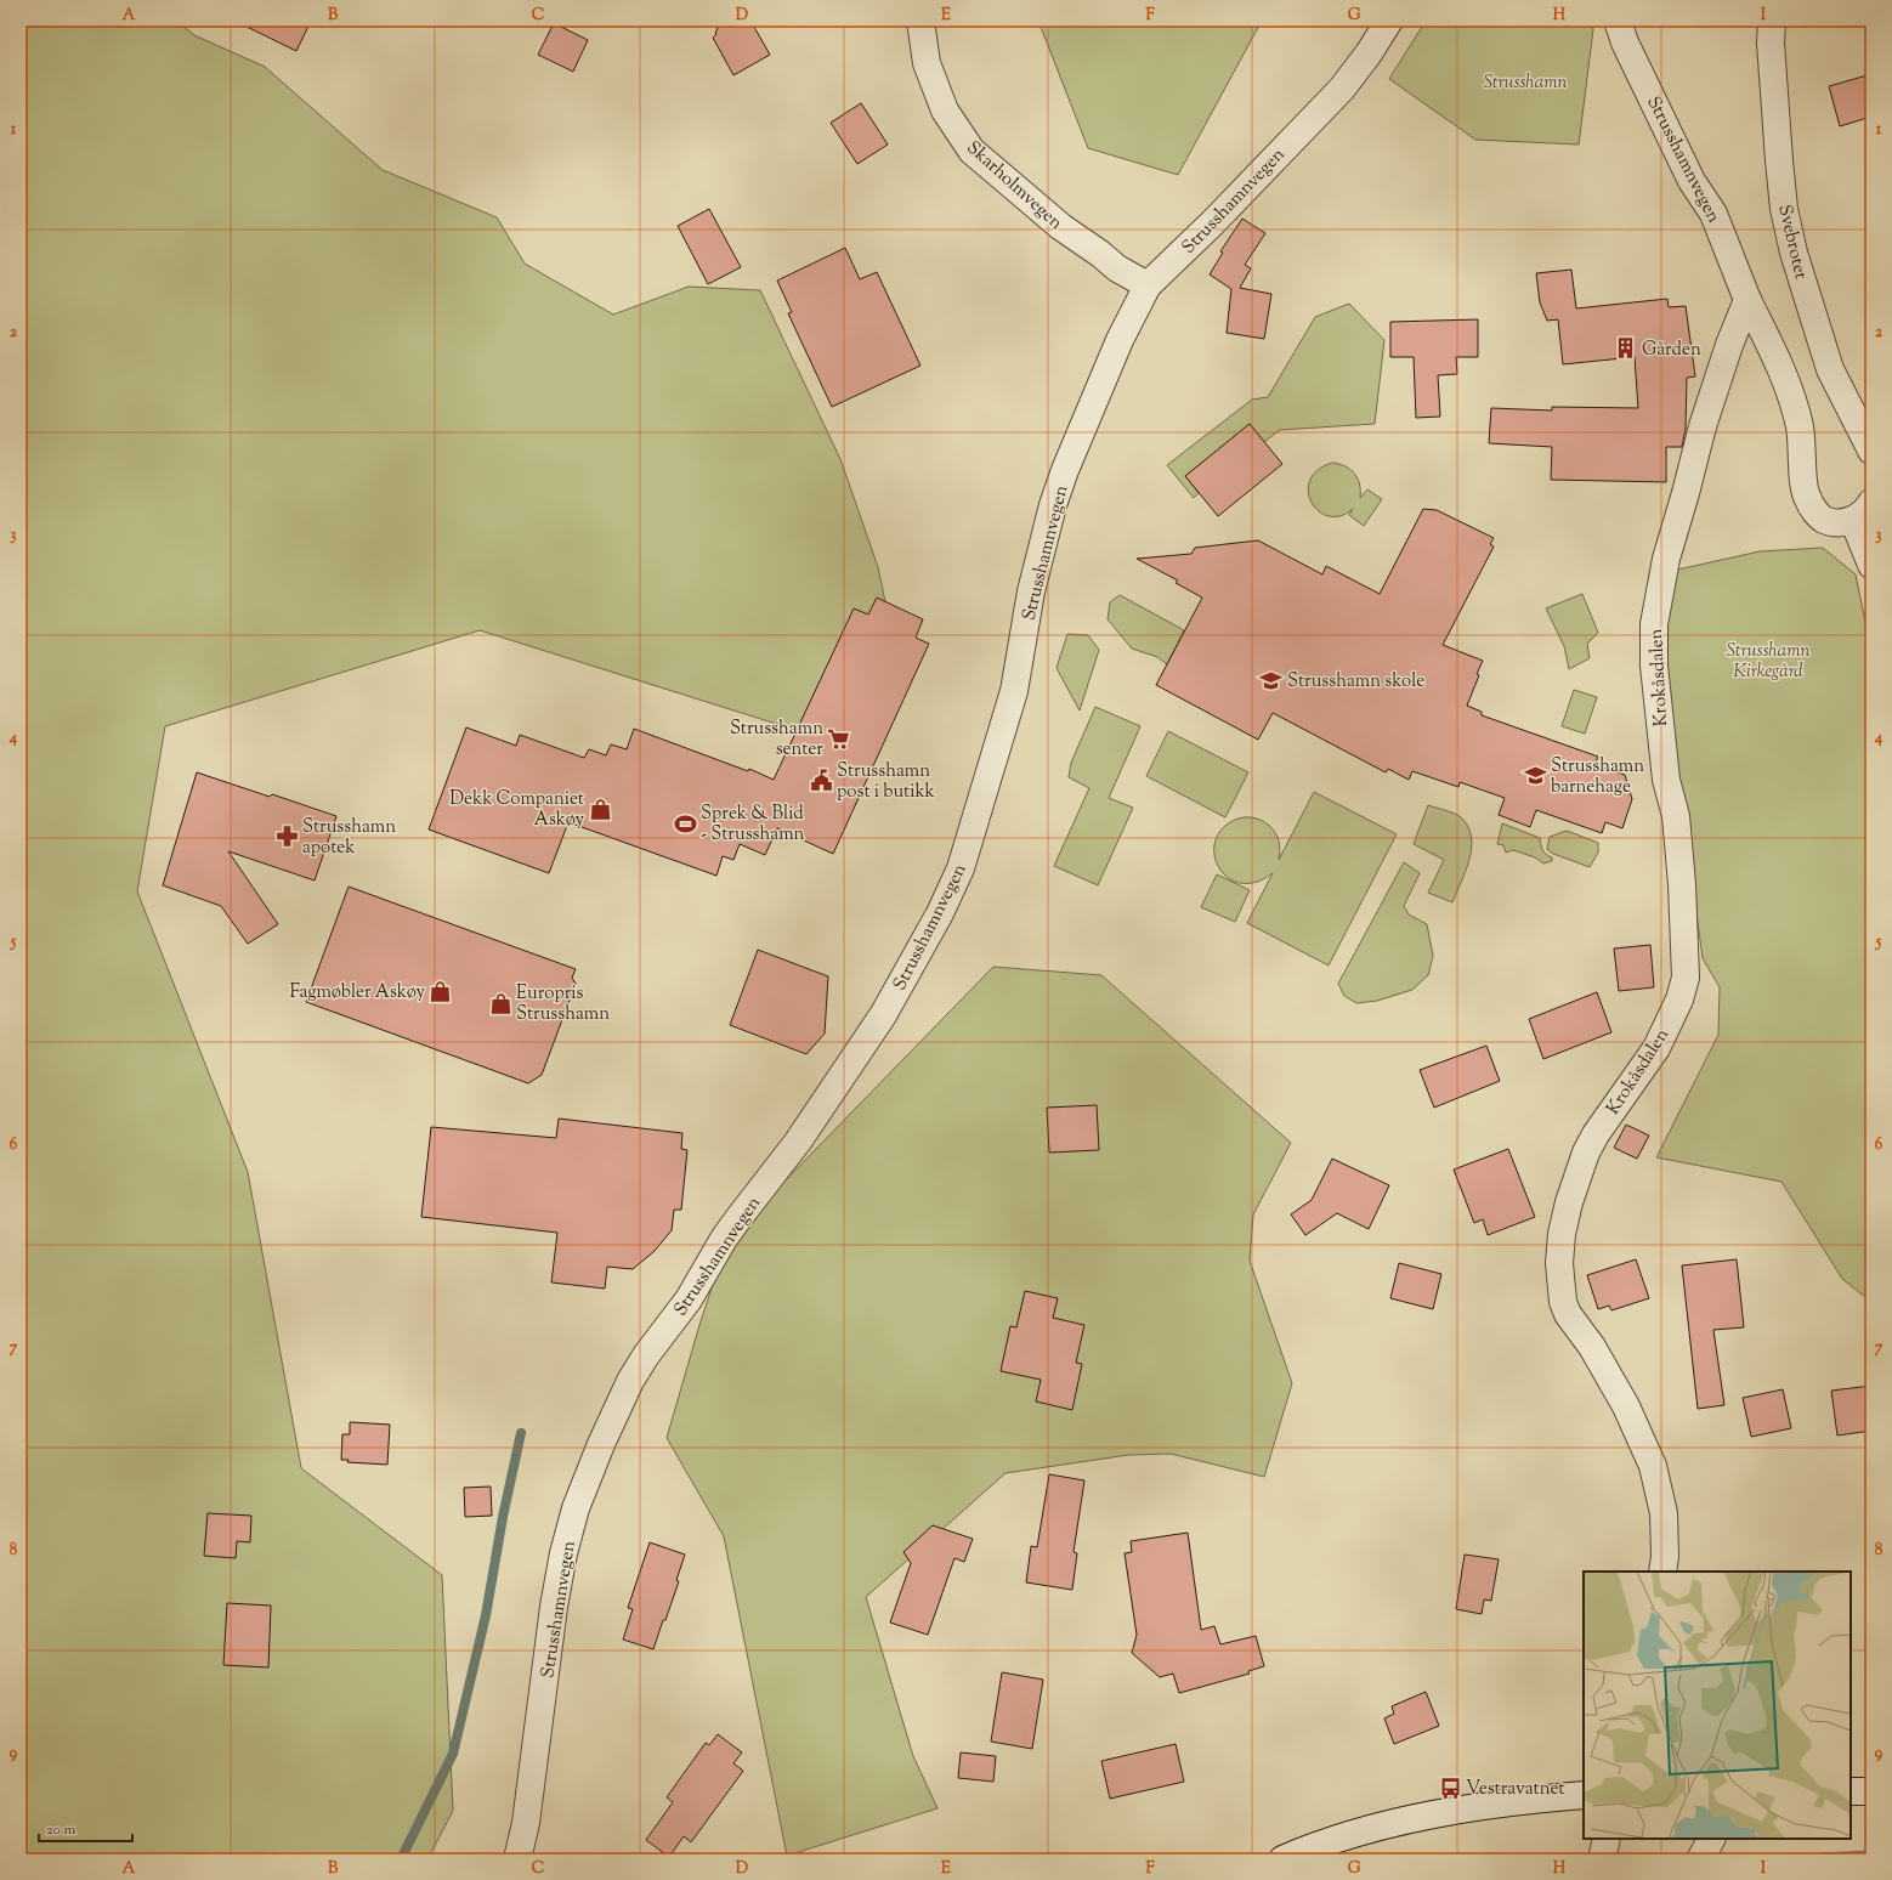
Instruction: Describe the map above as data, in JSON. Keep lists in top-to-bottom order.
{
  "streets": {
    "street": [
      "Strusshamnvegen",
      "Skarholmvegen",
      "Svebrotet",
      "Krokåsdalen"
    ]
  },
  "crossings": [
    ["Strusshamnvegen", "Skarholmvegen"],
    ["Strusshamnvegen", "Krokåsdalen"]
  ],
  "parks": ["Strusshamn", "Strusshamn Kirkegård"],
  "places": {
    "building": ["Gården"],
    "school or university": ["Strusshamn skole", "Strusshamn barnehage"],
    "supermarket": ["Strusshamn senter"],
    "public building": ["Strusshamn post i butikk"],
    "shop": ["Dekk Companiet Askøy", "Fagmøbler Askøy", "Europris Strusshamn"],
    "sports": ["Sprek & Blid - Strusshamn"],
    "pharmacy": ["Strusshamn apotek"],
    "bus stop": ["Vestravatnet"]
  },
  "scale_bar": "20 m",
  "grid": {
    "columns": [
      "A",
      "B",
      "C",
      "D",
      "E",
      "F",
      "G",
      "H",
      "I"
    ],
    "rows": [
      "1",
      "2",
      "3",
      "4",
      "5",
      "6",
      "7",
      "8",
      "9"
    ]
  }
}
